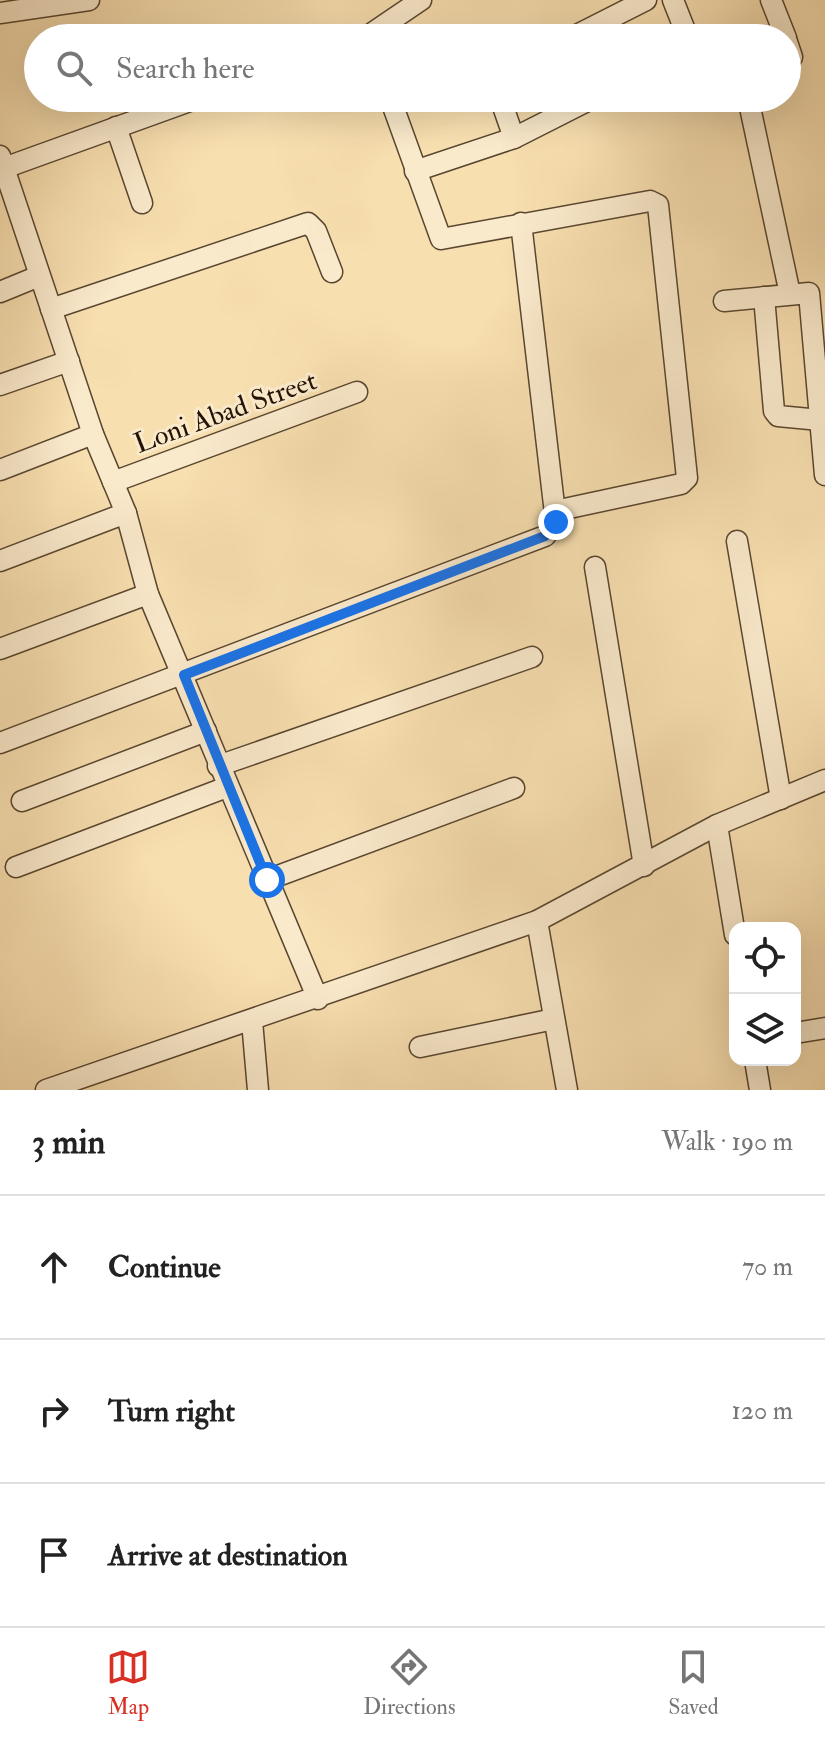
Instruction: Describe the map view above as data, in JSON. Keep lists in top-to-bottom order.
{
  "streets": {
    "street": ["Loni Abad Street"]
  },
  "page": {
    "search": "Search here",
    "heading": ["3 min", "Walk · 190 m"],
    "list": [
      ["Continue", "70 m"],
      ["Turn right", "120 m"],
      "Arrive at destination"
    ],
    "nav": ["Map", "Directions", "Saved"]
  }
}
